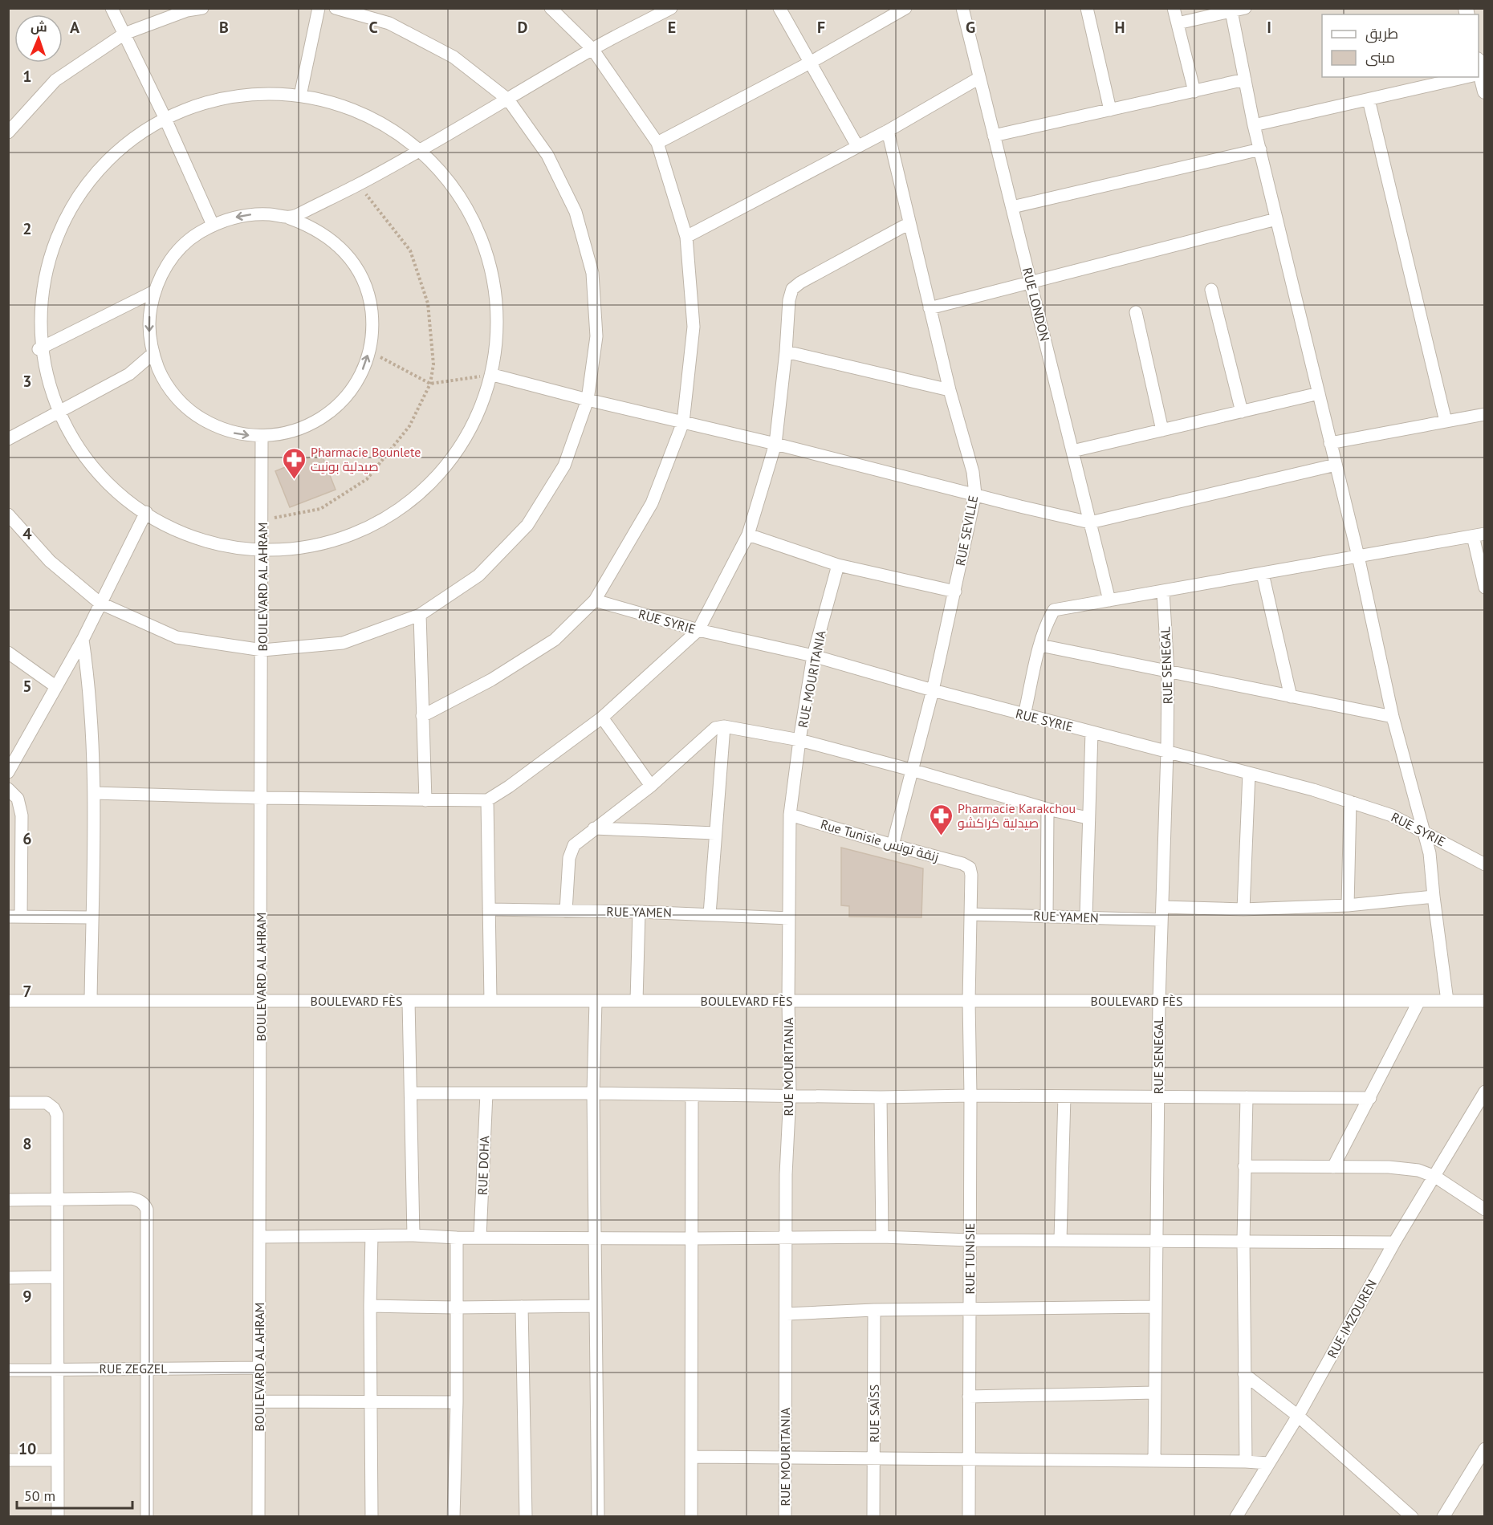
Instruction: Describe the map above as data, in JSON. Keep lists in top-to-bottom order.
{
  "streets": {
    "street": [
      "RUE LONDON",
      "RUE SEVILLE",
      "BOULEVARD AL AHRAM",
      "RUE SYRIE",
      "RUE SENEGAL",
      "RUE MOURITANIA",
      "Rue Tunisie زنقة تونس",
      "RUE YAMEN",
      "BOULEVARD FÈS",
      "RUE DOHA",
      "RUE TUNISIE",
      "RUE IMZOUREN",
      "RUE ZEGZEL",
      "RUE SAÏSS"
    ]
  },
  "crossings": [
    ["RUE SEVILLE", "RUE SYRIE"],
    ["RUE SEVILLE", "Rue Tunisie زنقة تونس"],
    ["BOULEVARD AL AHRAM", "BOULEVARD FÈS"],
    ["BOULEVARD AL AHRAM", "RUE ZEGZEL"],
    ["RUE SYRIE", "RUE SENEGAL"],
    ["RUE SYRIE", "RUE MOURITANIA"],
    ["RUE SENEGAL", "RUE YAMEN"],
    ["RUE SENEGAL", "BOULEVARD FÈS"],
    ["RUE MOURITANIA", "Rue Tunisie زنقة تونس"],
    ["RUE MOURITANIA", "RUE YAMEN"],
    ["RUE MOURITANIA", "BOULEVARD FÈS"],
    ["Rue Tunisie زنقة تونس", "RUE TUNISIE"],
    ["RUE YAMEN", "RUE TUNISIE"],
    ["BOULEVARD FÈS", "RUE TUNISIE"]
  ],
  "places": {
    "pharmacy": ["Pharmacie Bounlete صيدلية بونيت", "Pharmacie Karakchou صيدلية كراكشو"]
  },
  "legend": ["طريق", "مبنى"],
  "scale_bar": "50 m",
  "north": "top",
  "grid": {
    "columns": [
      "A",
      "B",
      "C",
      "D",
      "E",
      "F",
      "G",
      "H",
      "I"
    ],
    "rows": [
      "1",
      "2",
      "3",
      "4",
      "5",
      "6",
      "7",
      "8",
      "9",
      "10"
    ]
  }
}
